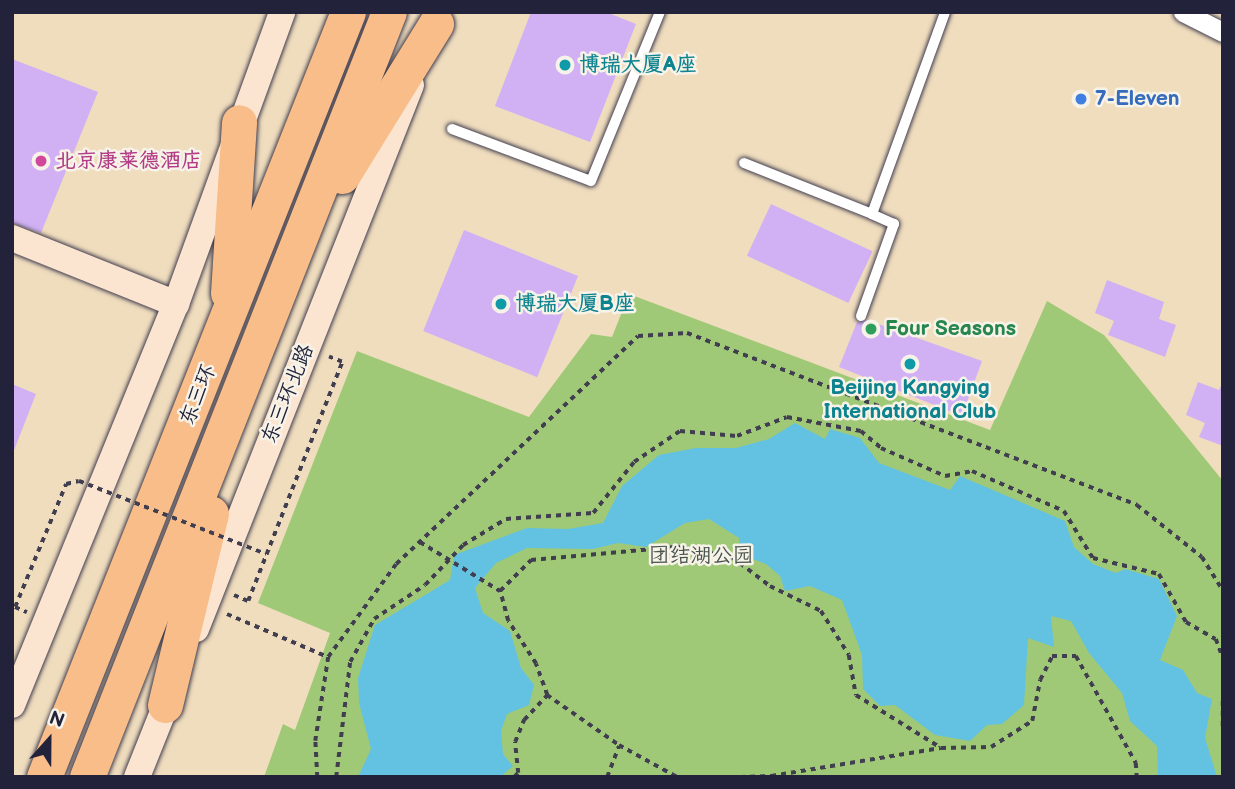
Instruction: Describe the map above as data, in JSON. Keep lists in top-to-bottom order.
{
  "streets": {
    "highway": ["东三环"],
    "street": ["东三环北路"]
  },
  "parks": ["团结湖公园"],
  "places": [
    "博瑞大厦A座",
    "7-Eleven",
    "北京康莱德酒店",
    "博瑞大厦B座",
    "Four Seasons",
    "Beijing Kangying International Club"
  ],
  "north": "top"
}
